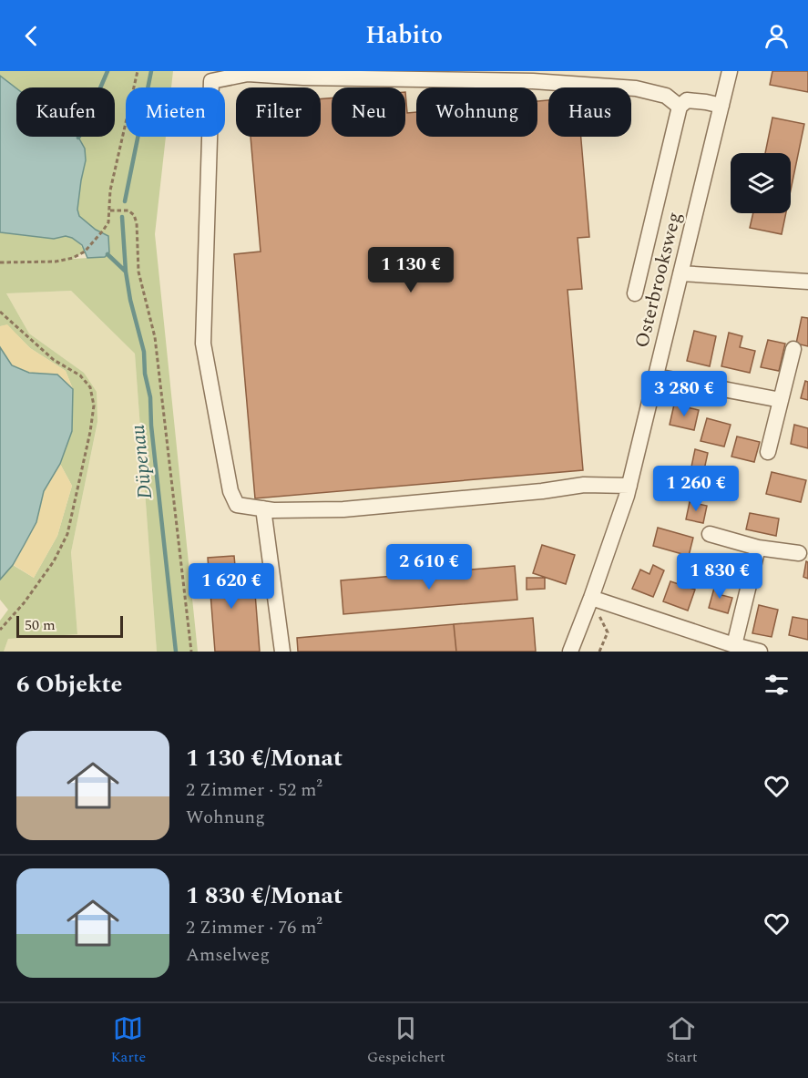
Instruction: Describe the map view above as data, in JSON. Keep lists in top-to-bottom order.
{
  "streets": {
    "street": ["Osterbrooksweg"]
  },
  "water": ["Düpenau"],
  "scale_bar": "50 m",
  "page": {
    "header": "Habito",
    "chip": [
      "Kaufen",
      "Mieten",
      "Filter",
      "Neu",
      "Wohnung",
      "Haus"
    ],
    "price": [
      "1 130 €",
      "3 280 €",
      "1 260 €",
      "2 610 €",
      "1 830 €",
      "1 620 €"
    ],
    "scale": "50 m",
    "heading": "6 Objekte",
    "list": [
      {
        "name": "1 130 €/Monat",
        "note": "2 Zimmer · 52 m² · Wohnung"
      },
      {
        "name": "1 830 €/Monat",
        "note": "2 Zimmer · 76 m² · Amselweg"
      }
    ],
    "tabs": ["Karte", "Gespeichert", "Start"]
  }
}
